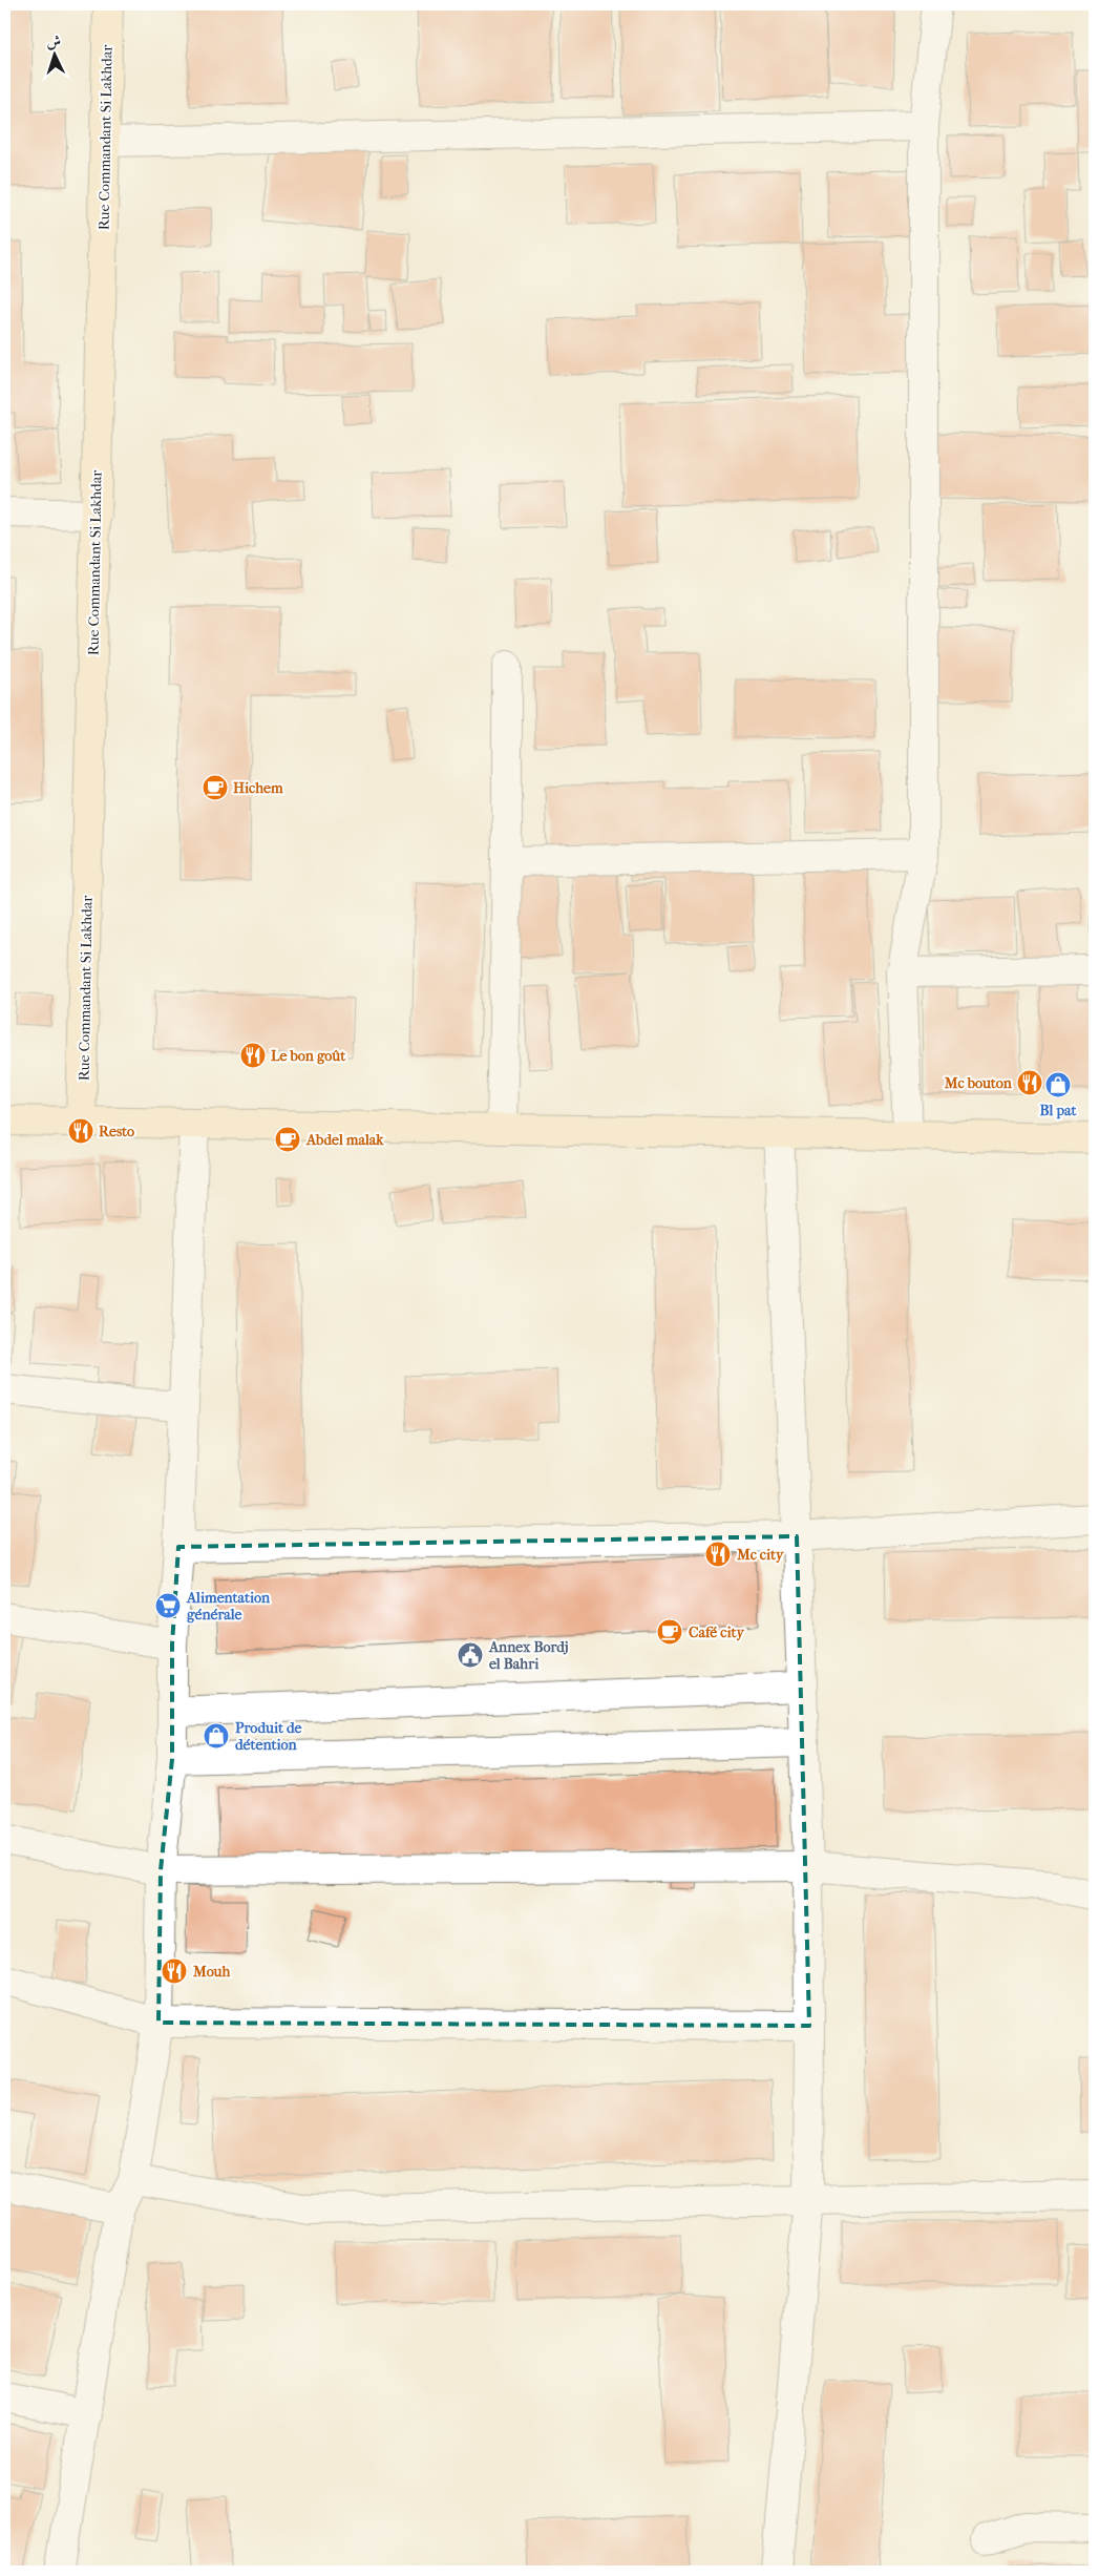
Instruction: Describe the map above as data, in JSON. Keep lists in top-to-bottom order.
{
  "streets": {
    "main road": ["Rue Commandant Si Lakhdar"]
  },
  "places": {
    "cafe": ["Hichem", "Abdel malak", "Café city"],
    "restaurant": [
      "Le bon goût",
      "Mc bouton",
      "Resto",
      "Mc city",
      "Mouh"
    ],
    "shop": ["Bl pat", "Produit de détention"],
    "supermarket": ["Alimentation générale"],
    "public building": ["Annex Bordj el Bahri"]
  },
  "north": "top"
}
